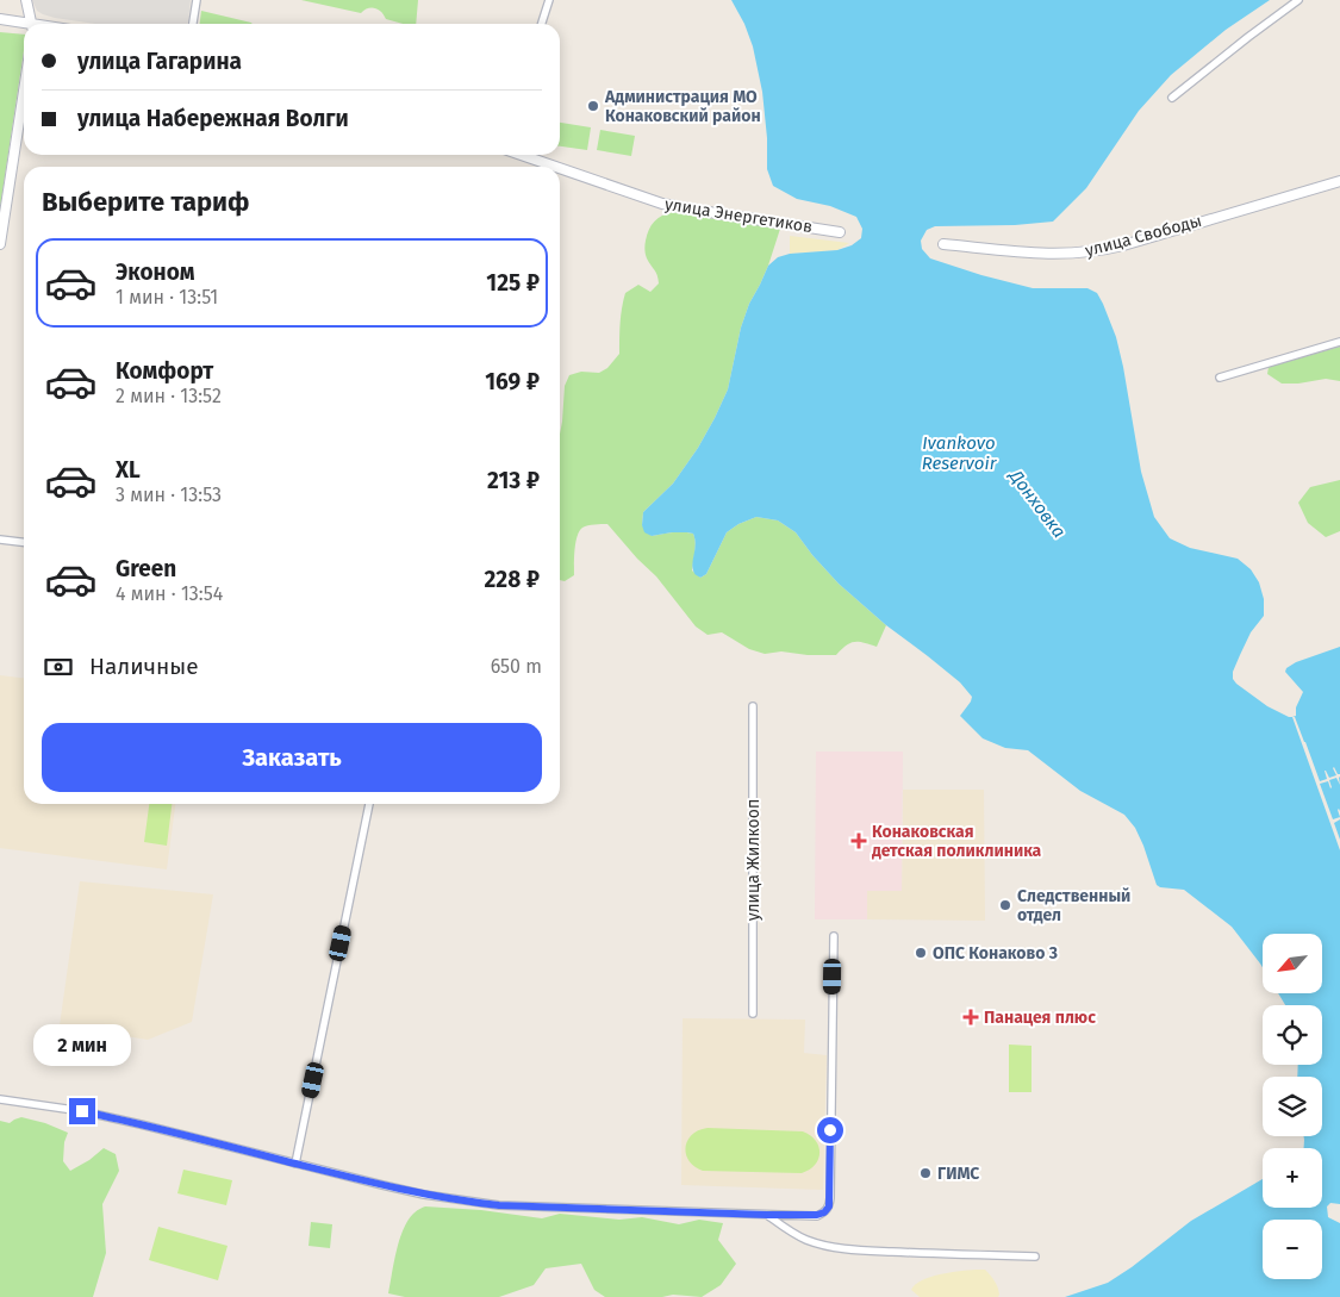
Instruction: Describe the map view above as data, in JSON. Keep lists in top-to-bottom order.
{
  "streets": {
    "main road": ["улица Энергетиков", "улица Свободы"],
    "street": ["улица Жилкооп"]
  },
  "water": ["Ivankovo Reservoir", "Донховка"],
  "places": {
    "other": [
      "Администрация МО Конаковский район",
      "Следственный отдел",
      "ОПС Конаково 3",
      "ГИМС"
    ],
    "health": ["Конаковская детская поликлиника", "Панацея плюс"]
  },
  "north": "bottom left",
  "page": {
    "banner": ["улица Гагарина", "улица Набережная Волги"],
    "heading": "Выберите тариф",
    "list": [
      {
        "name": "Эконом",
        "note": "1 мин · 13:51",
        "value": "125 ₽"
      },
      {
        "name": "Комфорт",
        "note": "2 мин · 13:52",
        "value": "169 ₽"
      },
      {
        "name": "XL",
        "note": "3 мин · 13:53",
        "value": "213 ₽"
      },
      {
        "name": "Green",
        "note": "4 мин · 13:54",
        "value": "228 ₽"
      }
    ],
    "pay": ["Наличные", "650 m"],
    "buttons": "Заказать",
    "map_buttons": ["+", "−"],
    "bubble": "2 мин"
  }
}
